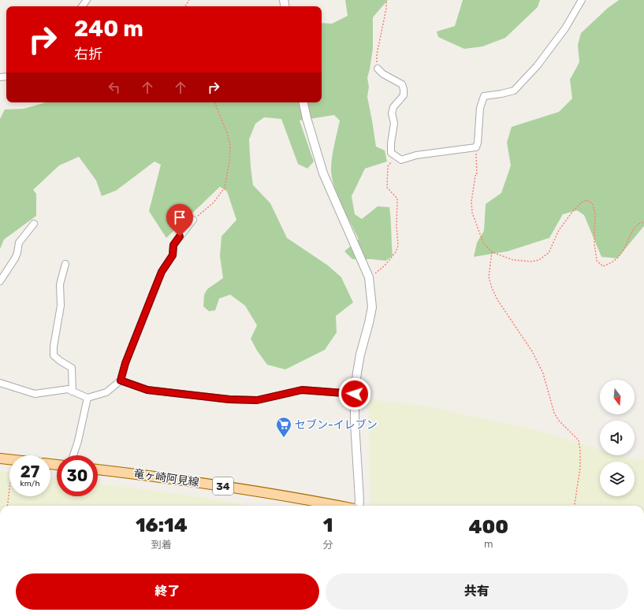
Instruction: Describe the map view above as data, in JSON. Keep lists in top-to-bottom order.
{
  "streets": {
    "main road": ["竜ヶ崎阿見線", "34"]
  },
  "places": {
    "supermarket": ["セブン-イレブン"]
  },
  "north": "bottom",
  "page": {
    "turn": ["240 m", "右折"],
    "speed": "27 km/h",
    "limit": "30",
    "eta": [
      "16:14",
      "到着",
      "1",
      "分",
      "400",
      "m"
    ],
    "buttons": ["終了", "共有"]
  }
}
